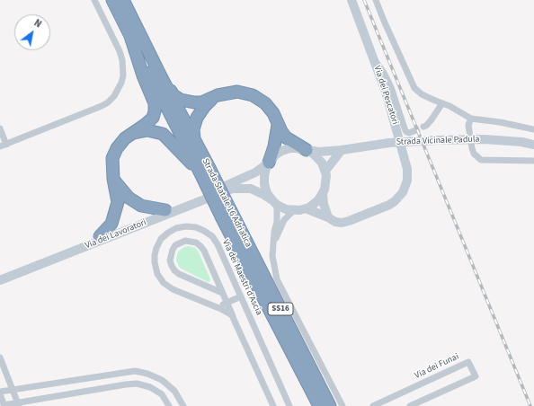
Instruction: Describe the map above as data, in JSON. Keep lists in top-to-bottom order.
{
  "streets": {
    "highway": ["Strada Statale 16 Adriatica", "SS16"],
    "main road": ["Via dei Pescatori", "Strada Vicinale Padula", "Via dei Lavoratori"],
    "street": ["Via dei Maestri d’Ascia", "Via dei Funai"]
  },
  "crossings": [
    ["Via dei Pescatori", "Strada Vicinale Padula"],
    ["Strada Vicinale Padula", "Via dei Lavoratori"]
  ],
  "north": "top right"
}
